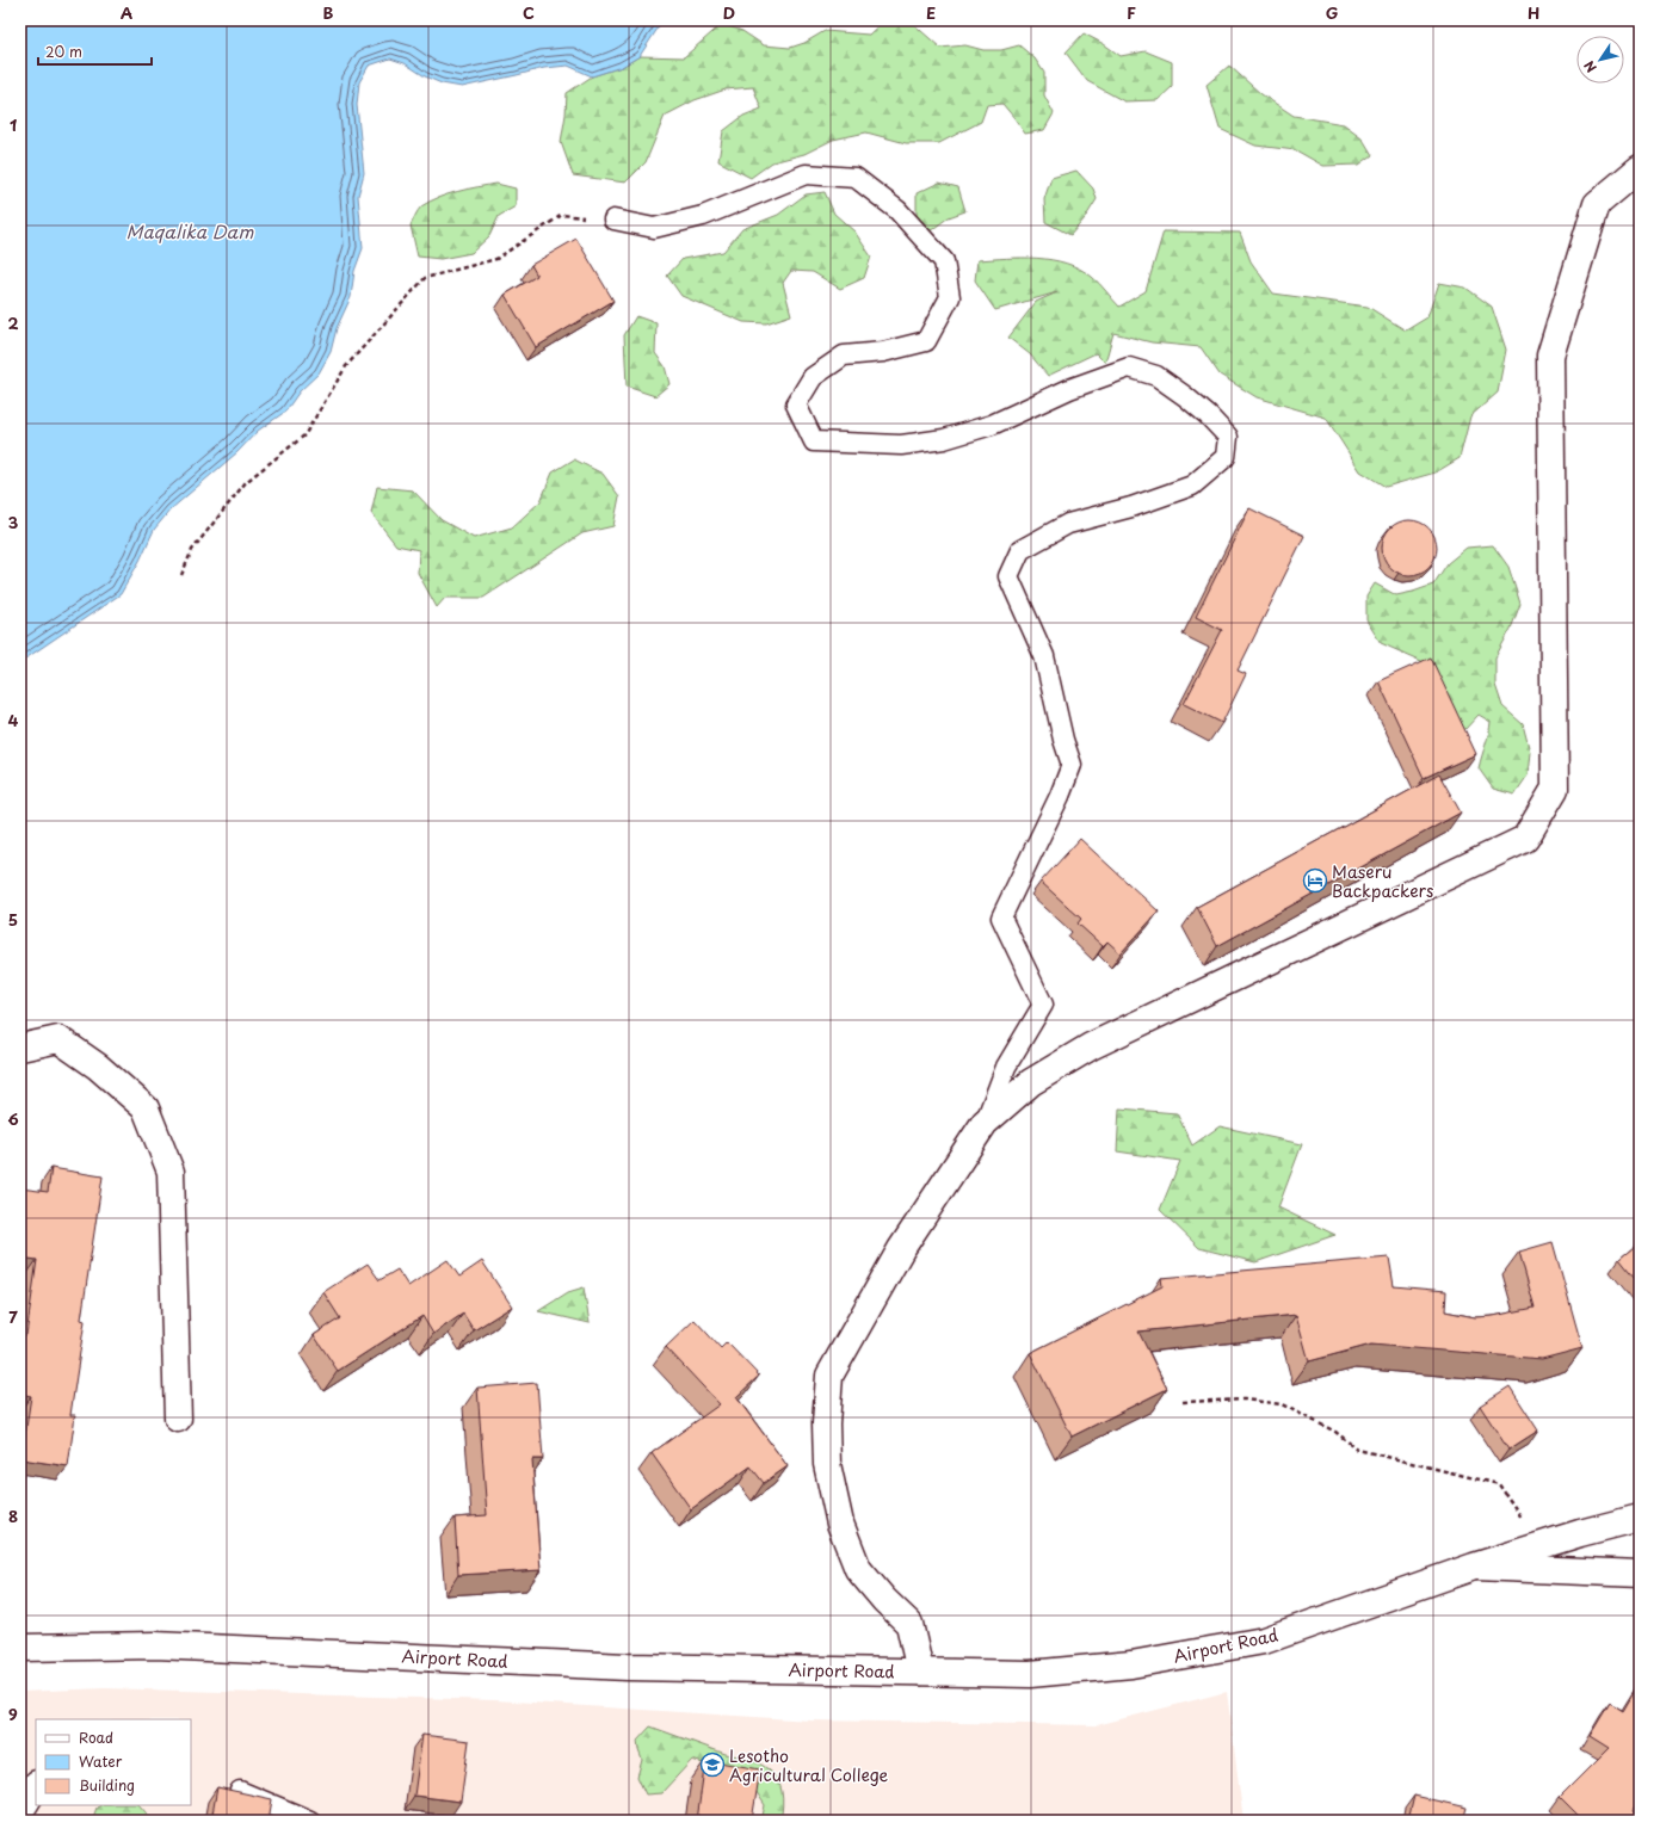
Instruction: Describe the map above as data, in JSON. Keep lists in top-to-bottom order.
{
  "streets": {
    "street": ["Airport Road"]
  },
  "water": ["Maqalika Dam"],
  "places": {
    "hotel": ["Maseru Backpackers"],
    "school or university": ["Lesotho Agricultural College"]
  },
  "legend": ["Road", "Water", "Building"],
  "scale_bar": "20 m",
  "north": "bottom left",
  "grid": {
    "columns": [
      "A",
      "B",
      "C",
      "D",
      "E",
      "F",
      "G",
      "H"
    ],
    "rows": [
      "1",
      "2",
      "3",
      "4",
      "5",
      "6",
      "7",
      "8",
      "9"
    ]
  }
}
